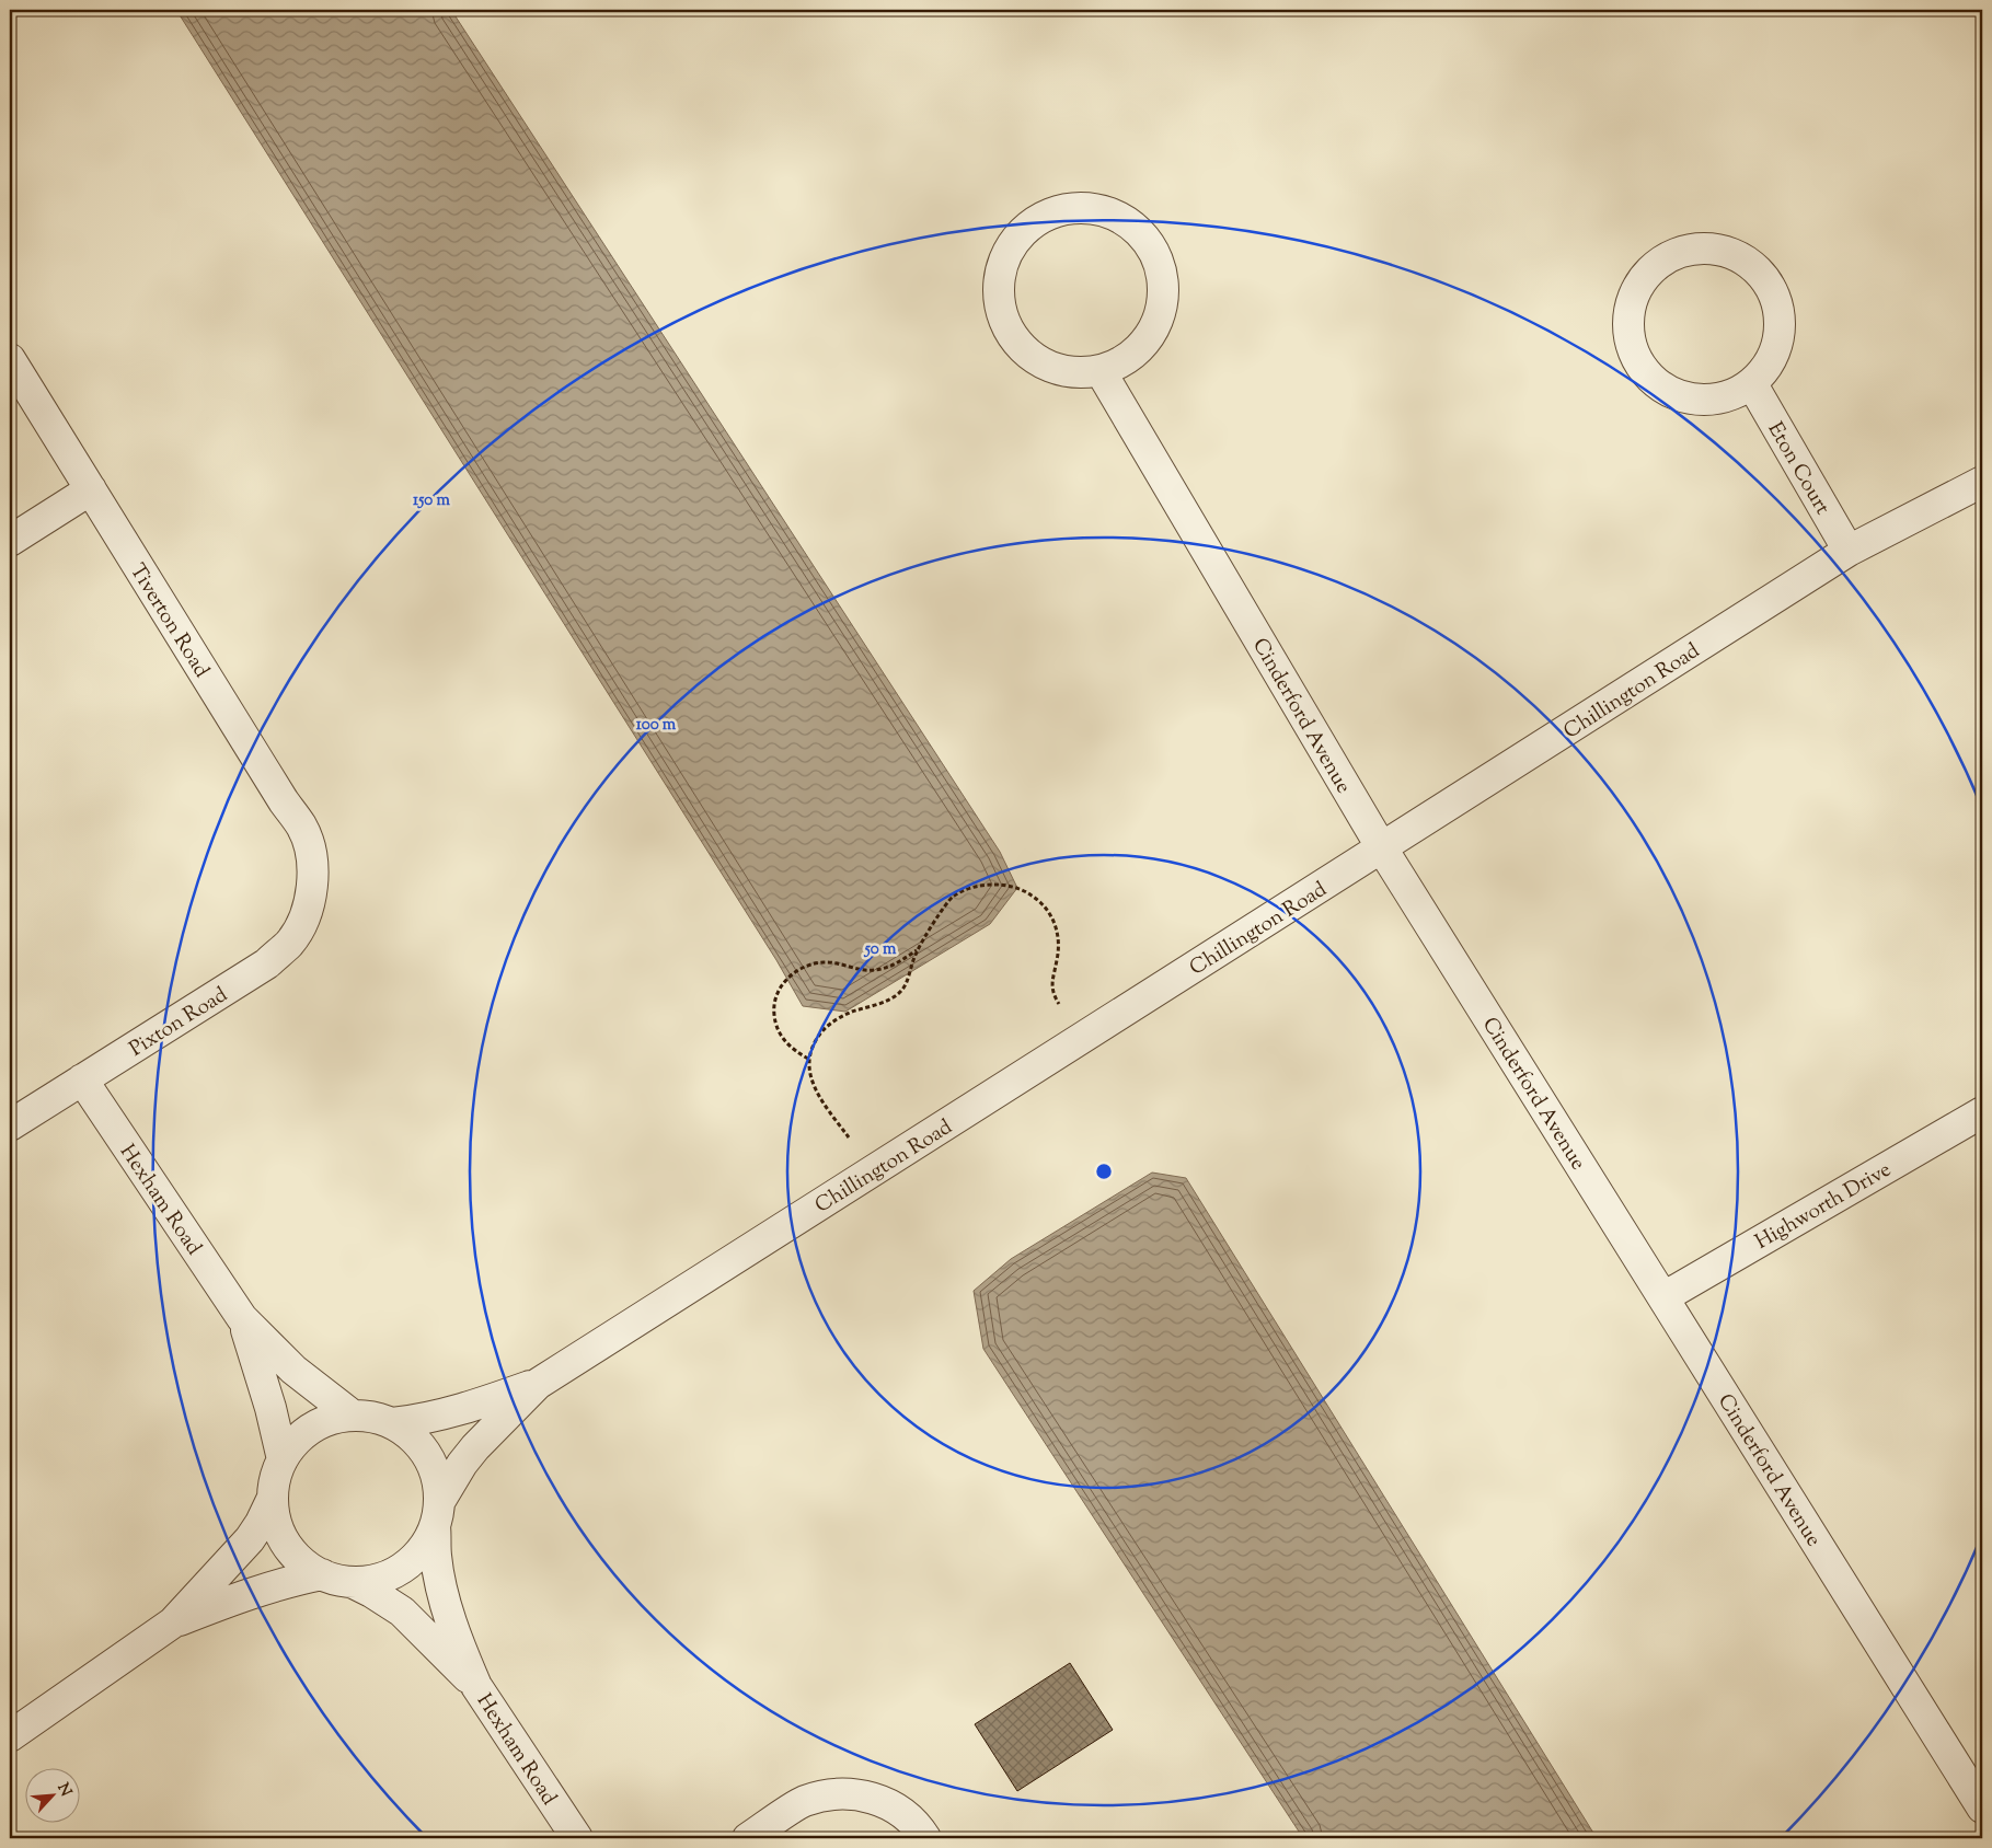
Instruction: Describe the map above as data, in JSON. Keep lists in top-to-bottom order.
{
  "streets": {
    "street": [
      "Eton Court",
      "Tiverton Road",
      "Chillington Road",
      "Cinderford Avenue",
      "Pixton Road",
      "Hexham Road",
      "Highworth Drive"
    ]
  },
  "crossings": [
    ["Eton Court", "Chillington Road"],
    ["Tiverton Road", "Pixton Road"],
    ["Chillington Road", "Cinderford Avenue"],
    ["Chillington Road", "Hexham Road"],
    ["Cinderford Avenue", "Highworth Drive"],
    ["Pixton Road", "Hexham Road"]
  ],
  "north": "top right",
  "rings": ["150 m", "100 m", "50 m"]
}
